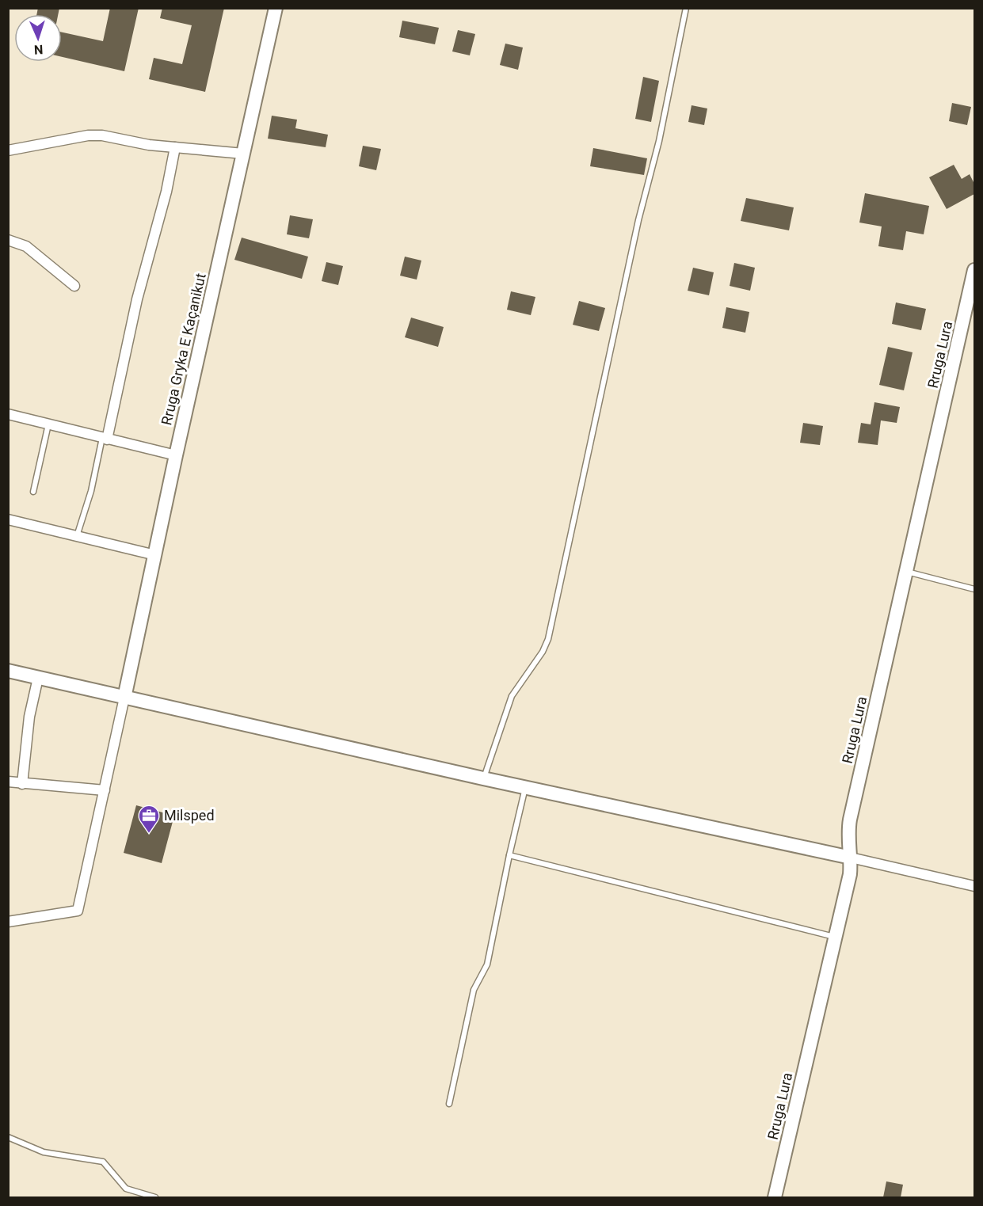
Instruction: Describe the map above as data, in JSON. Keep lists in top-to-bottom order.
{
  "streets": {
    "street": ["Rruga Gryka E Kaçanikut", "Rruga Lura"]
  },
  "places": {
    "office": ["Milsped"]
  },
  "north": "bottom"
}
